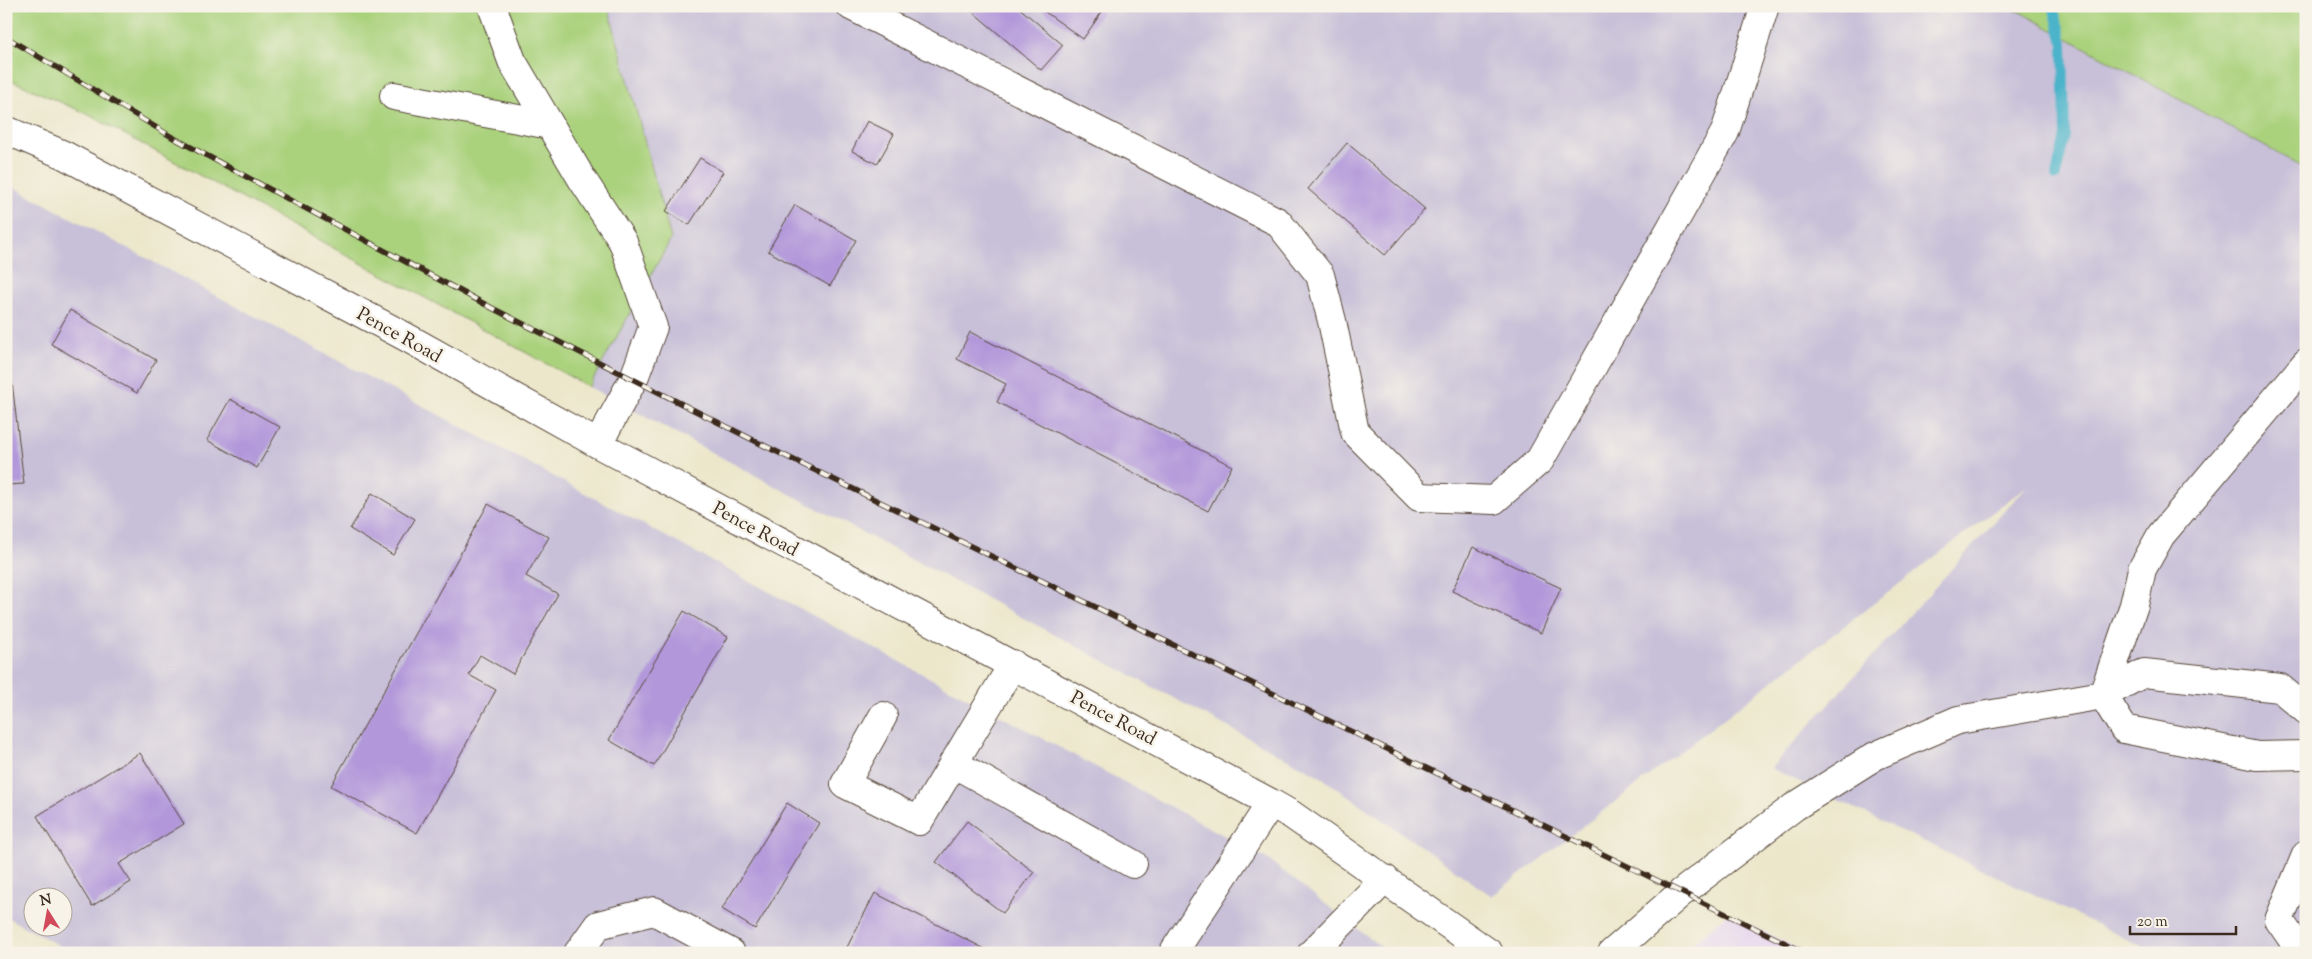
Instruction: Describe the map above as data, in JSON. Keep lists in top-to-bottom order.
{
  "streets": {
    "street": ["Pence Road"]
  },
  "scale_bar": "20 m",
  "north": "top"
}
